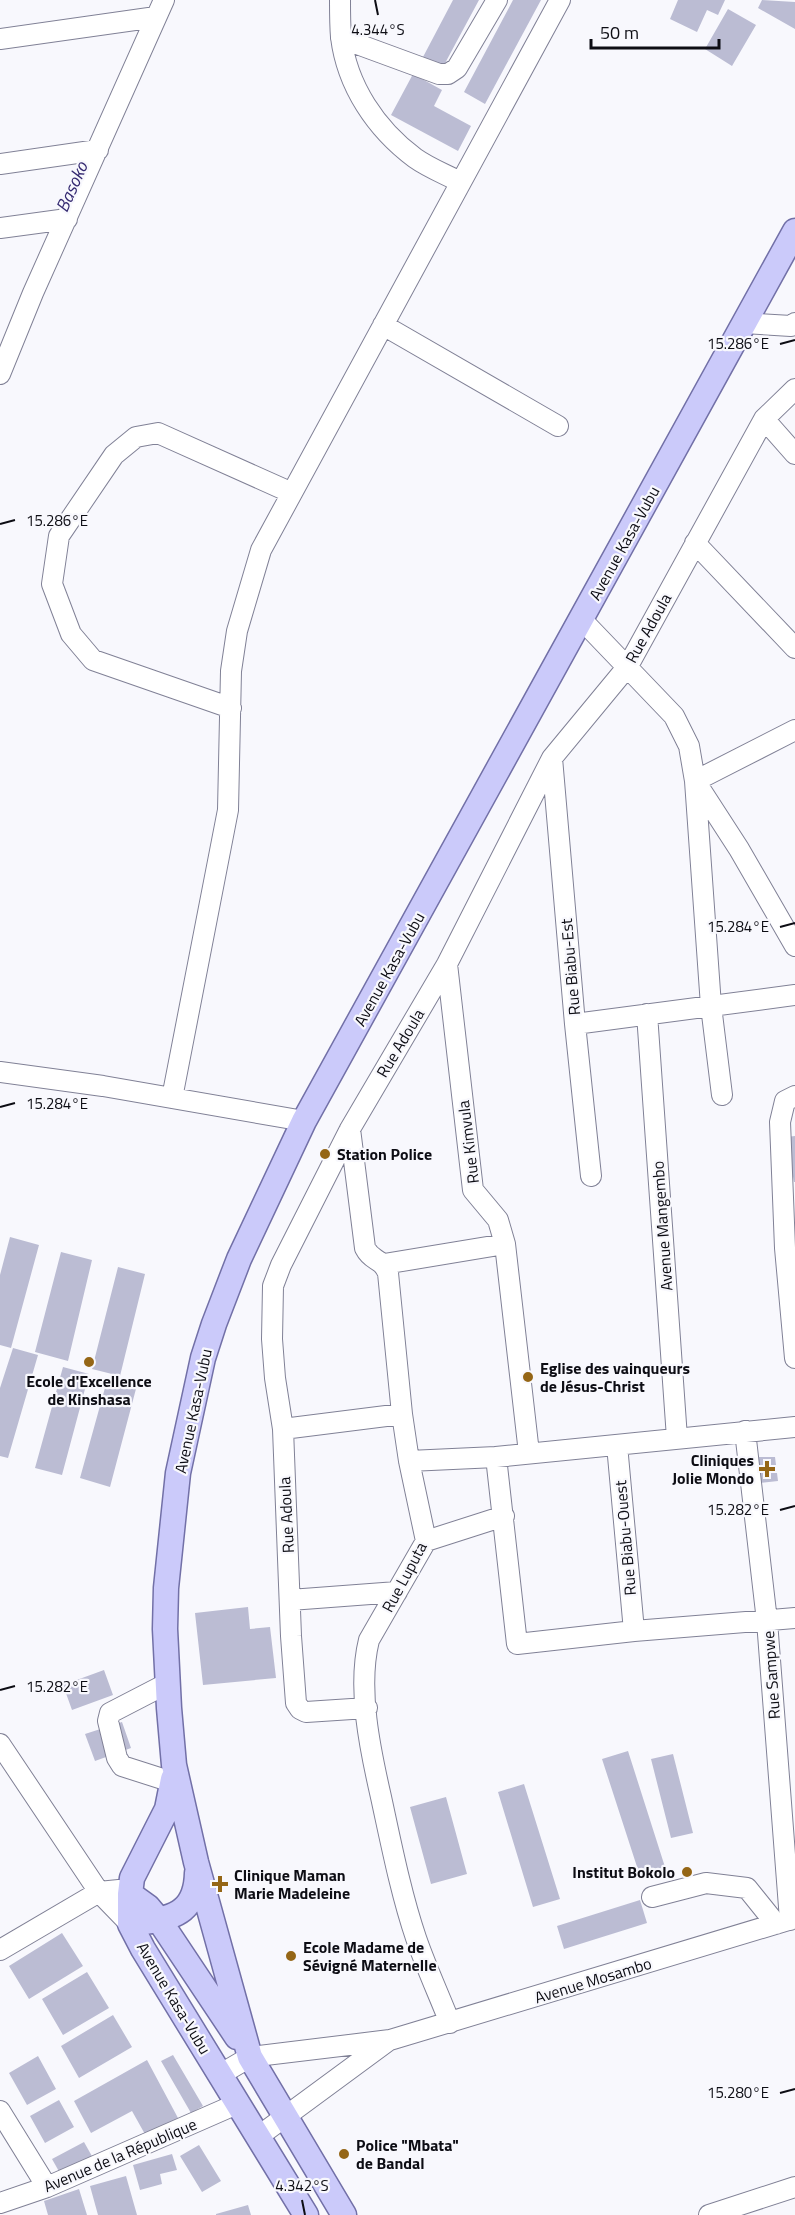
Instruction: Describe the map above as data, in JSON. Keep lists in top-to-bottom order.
{
  "streets": {
    "main road": ["Avenue Kasa-Vubu"],
    "street": [
      "Rue Adoula",
      "Rue Biabu-Est",
      "Rue Kimvula",
      "Avenue Mangembo",
      "Rue Biabu-Ouest",
      "Rue Luputa",
      "Rue Sampwe",
      "Avenue Mosambo",
      "Avenue de la République"
    ]
  },
  "crossings": [
    ["Avenue Kasa-Vubu", "Avenue Mosambo"],
    ["Avenue Kasa-Vubu", "Avenue de la République"],
    ["Rue Adoula", "Rue Biabu-Est"],
    ["Rue Adoula", "Rue Kimvula"],
    ["Rue Adoula", "Rue Luputa"],
    ["Rue Luputa", "Avenue Mosambo"],
    ["Rue Sampwe", "Avenue Mosambo"]
  ],
  "water": ["Basoko"],
  "places": {
    "other": [
      "Station Police",
      "Ecole d'Excellence de Kinshasa",
      "Eglise des vainqueurs de Jésus-Christ",
      "Institut Bokolo",
      "Ecole Madame de Sévigné Maternelle",
      "Police \"Mbata\" de Bandal"
    ],
    "health": ["Cliniques Jolie Mondo", "Clinique Maman Marie Madeleine"]
  },
  "scale_bar": "50 m",
  "coordinates": [
    "4.344°S",
    "15.286°E",
    "15.284°E",
    "15.282°E",
    "15.280°E",
    "4.342°S"
  ]
}
